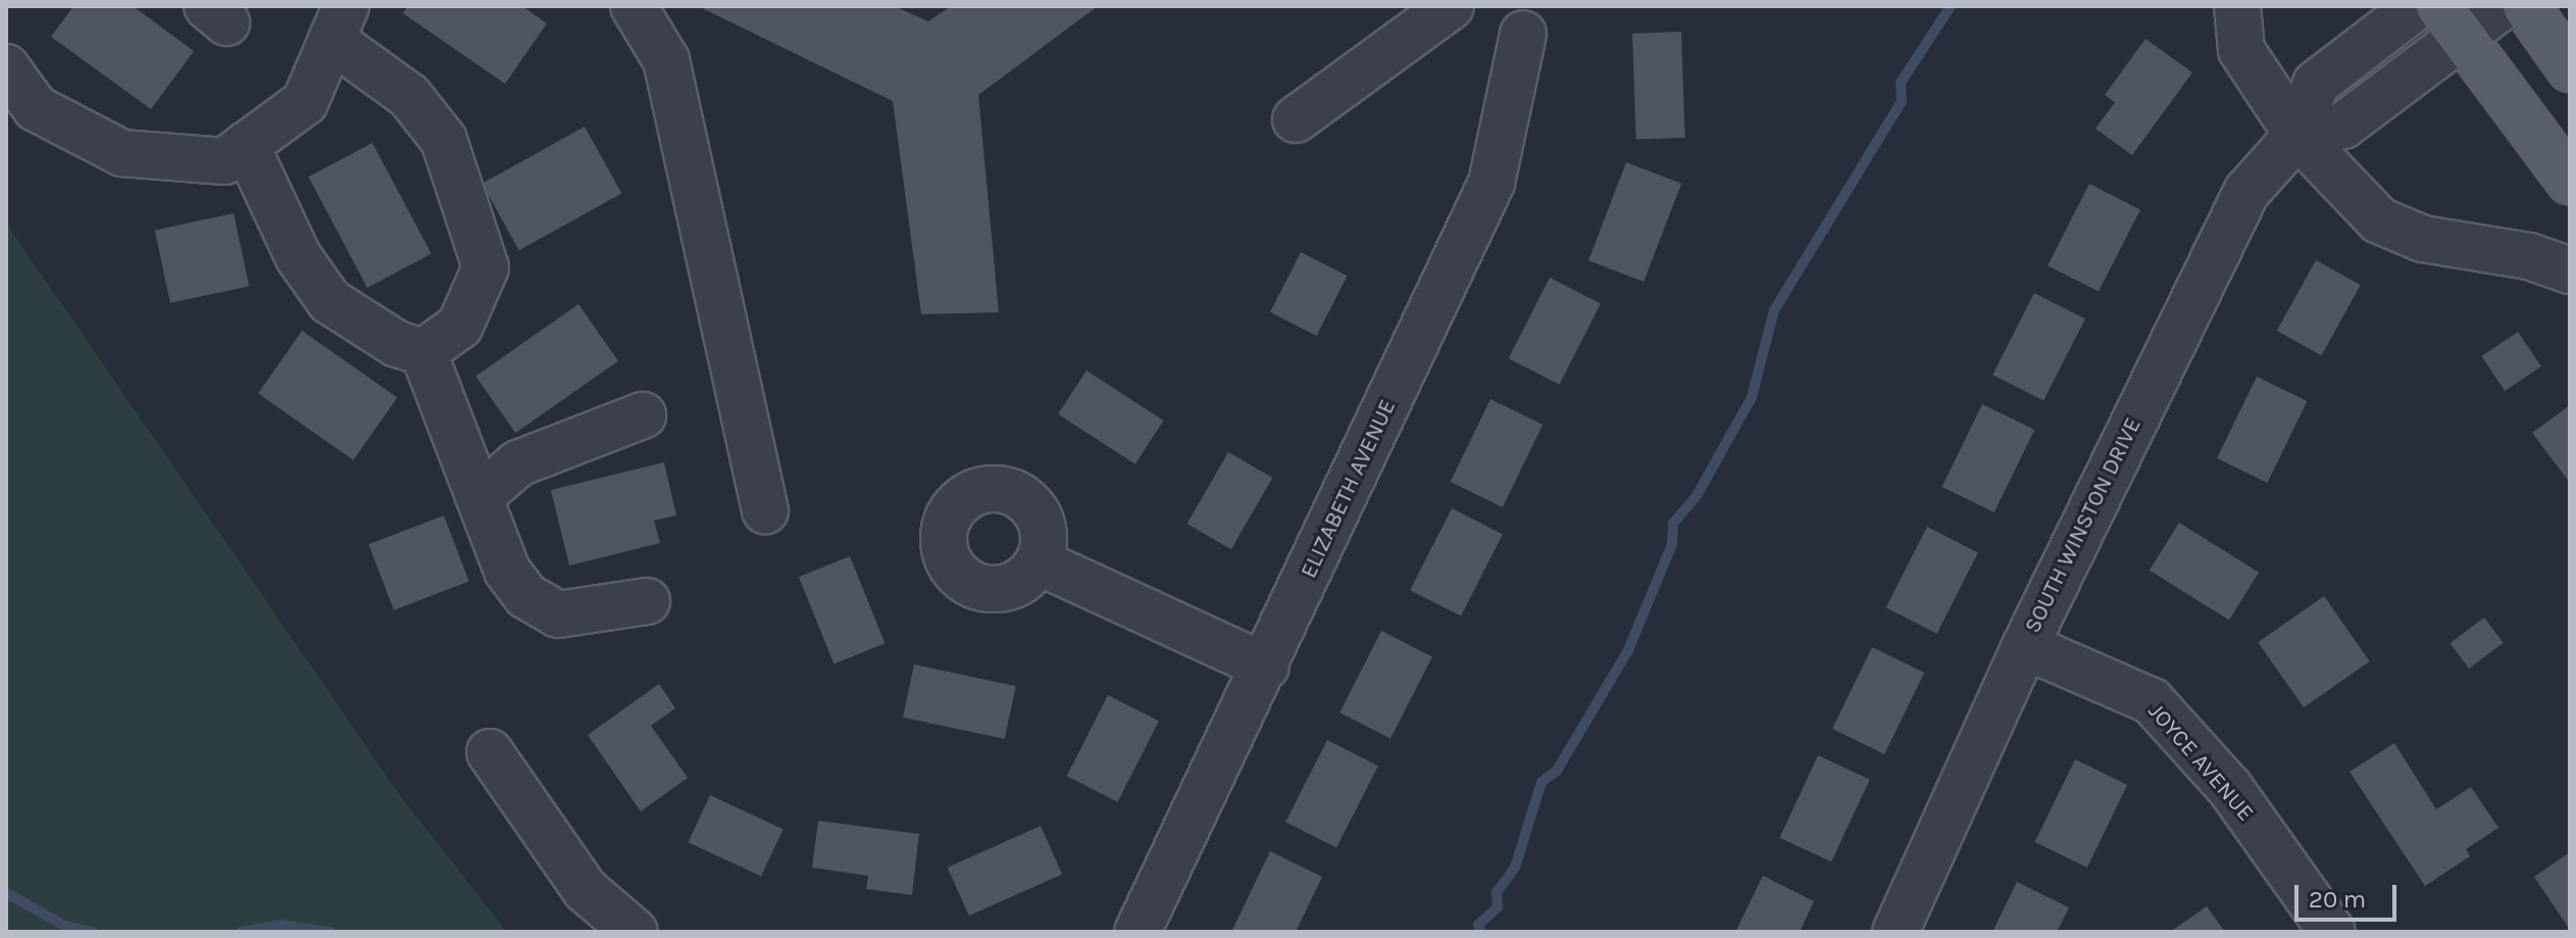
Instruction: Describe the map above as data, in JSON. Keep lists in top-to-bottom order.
{
  "streets": {
    "street": ["ELIZABETH AVENUE", "SOUTH WINSTON DRIVE", "JOYCE AVENUE"]
  },
  "crossings": [
    ["SOUTH WINSTON DRIVE", "JOYCE AVENUE"]
  ],
  "scale_bar": "20 m"
}
